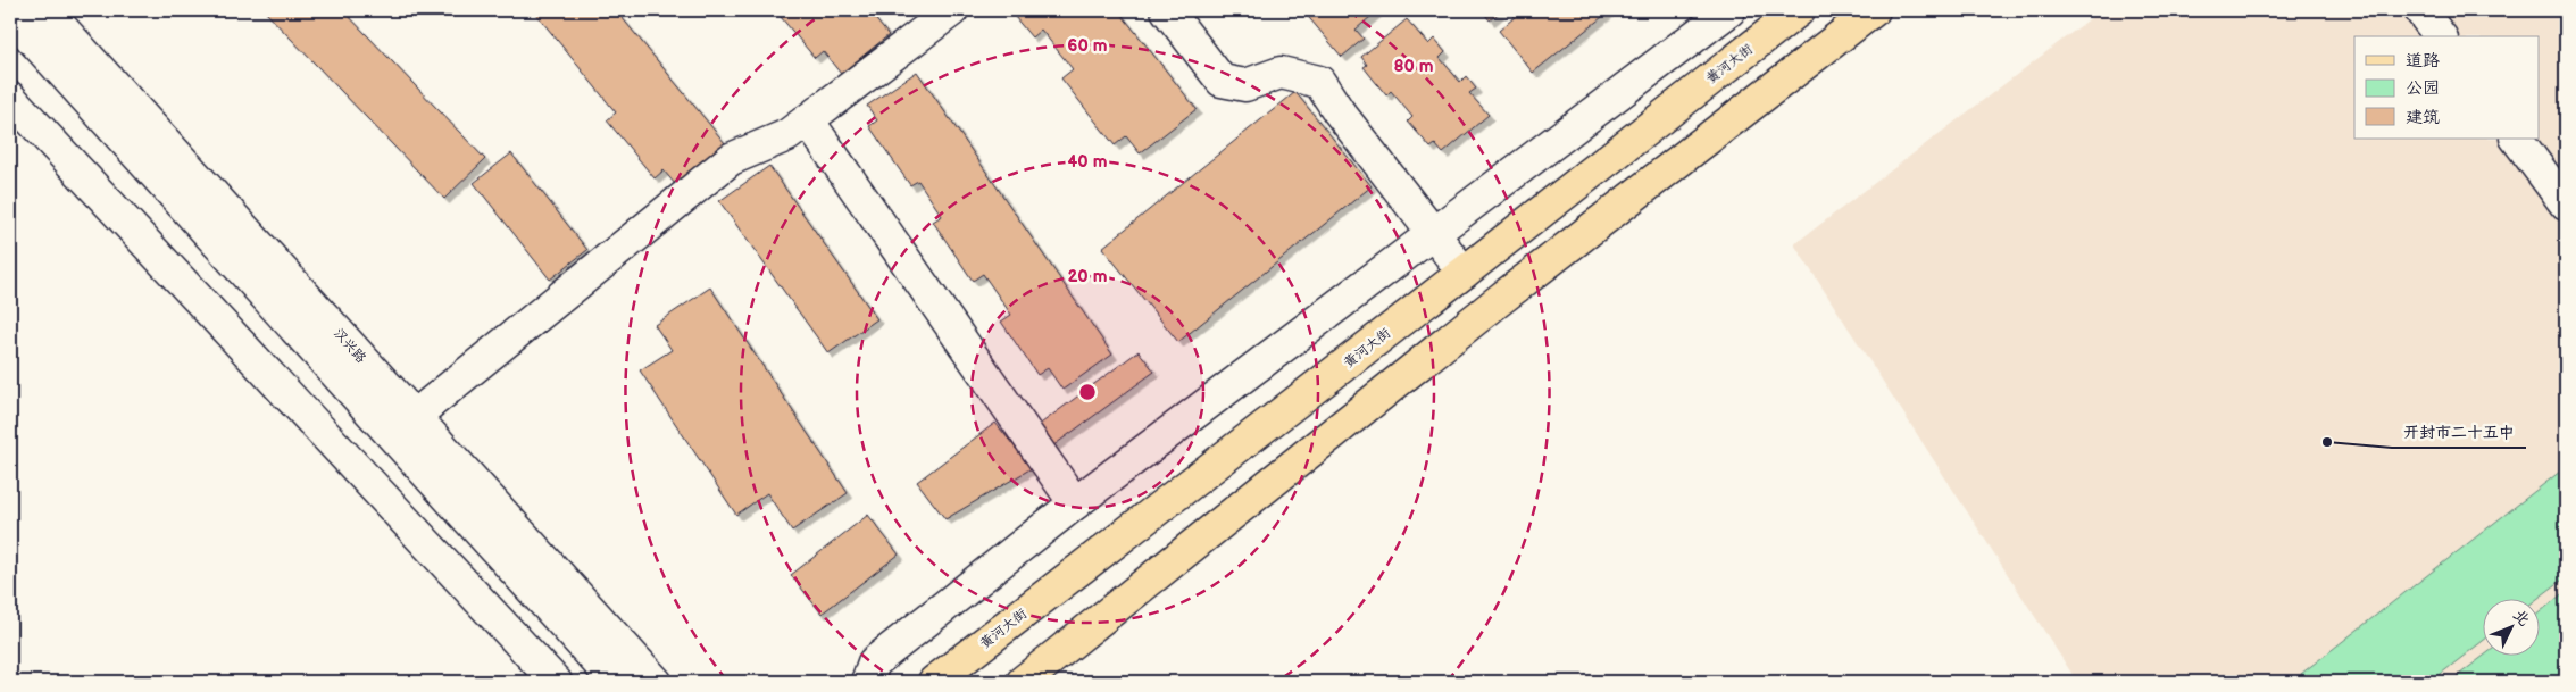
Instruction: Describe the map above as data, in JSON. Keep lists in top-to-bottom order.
{
  "streets": {
    "main road": ["黄河大街"],
    "street": ["汉兴路"]
  },
  "places": ["开封市二十五中"],
  "legend": ["道路", "公园", "建筑"],
  "north": "top right",
  "rings": [
    "60 m",
    "80 m",
    "40 m",
    "20 m"
  ]
}
